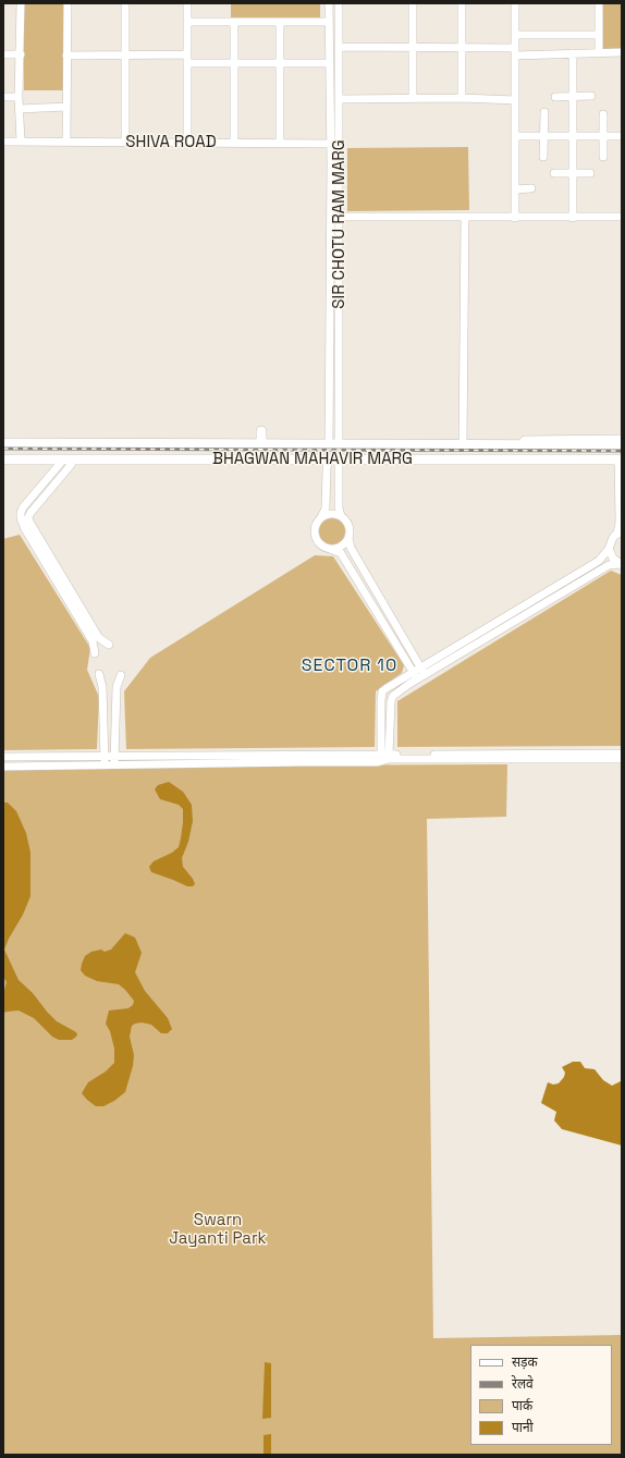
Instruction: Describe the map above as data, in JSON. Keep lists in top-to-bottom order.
{
  "streets": {
    "main road": ["BHAGWAN MAHAVIR MARG"],
    "street": ["SHIVA ROAD", "SIR CHOTU RAM MARG"]
  },
  "crossings": [
    ["SHIVA ROAD", "SIR CHOTU RAM MARG"],
    ["SIR CHOTU RAM MARG", "BHAGWAN MAHAVIR MARG"]
  ],
  "districts": ["SECTOR 10"],
  "parks": ["Swarn Jayanti Park"],
  "legend": [
    "सड़क",
    "रेलवे",
    "पार्क",
    "पानी"
  ]
}
